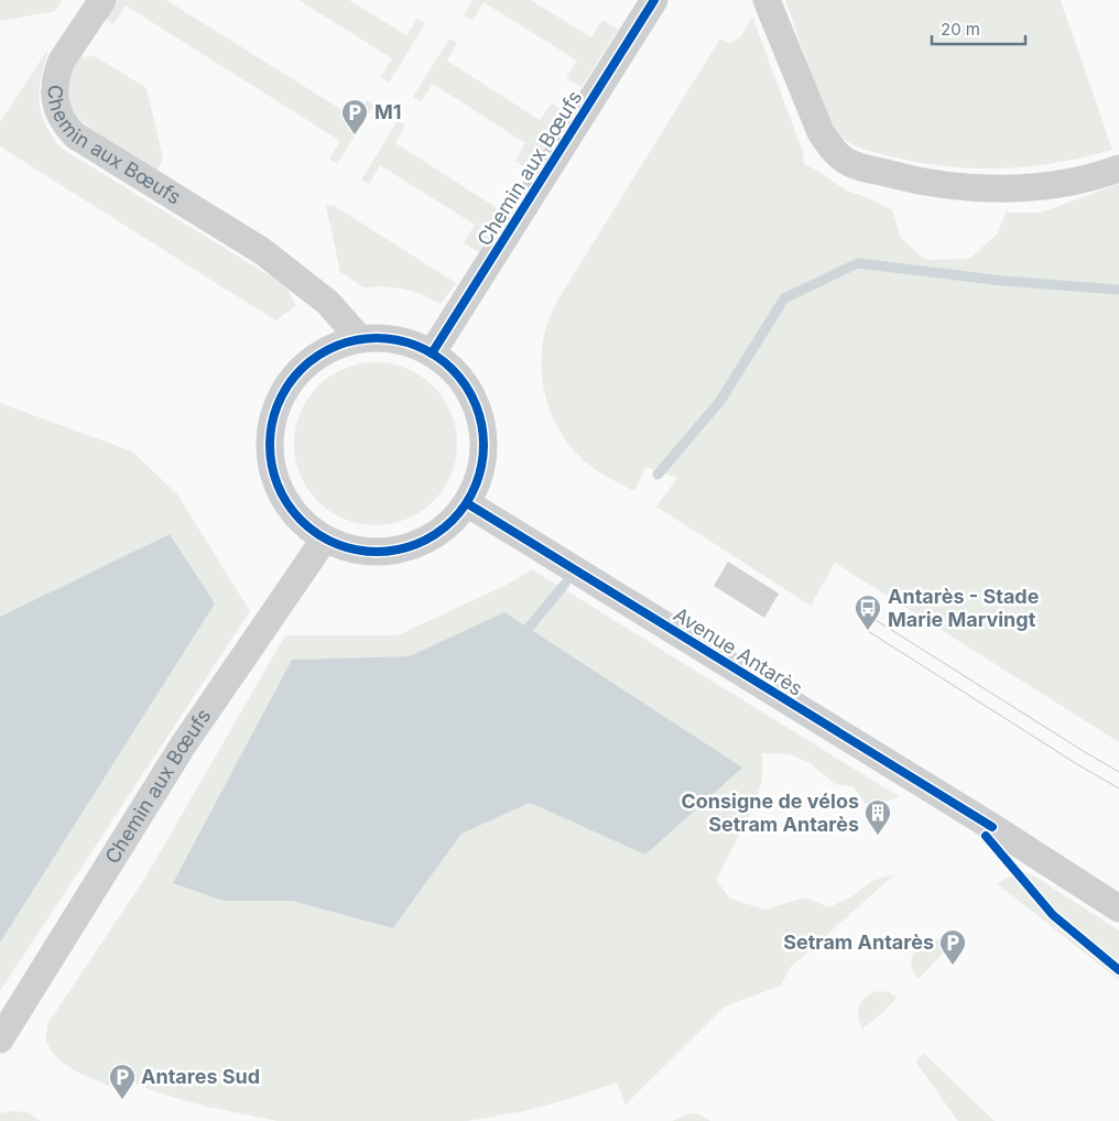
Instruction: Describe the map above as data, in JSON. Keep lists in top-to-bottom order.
{
  "streets": {
    "street": ["Chemin aux Bœufs", "Avenue Antarès"]
  },
  "places": {
    "parking": ["M1", "Setram Antarès", "Antares Sud"],
    "bus stop": ["Antarès - Stade Marie Marvingt"],
    "building": ["Consigne de vélos Setram Antarès"]
  },
  "scale_bar": "20 m"
}
